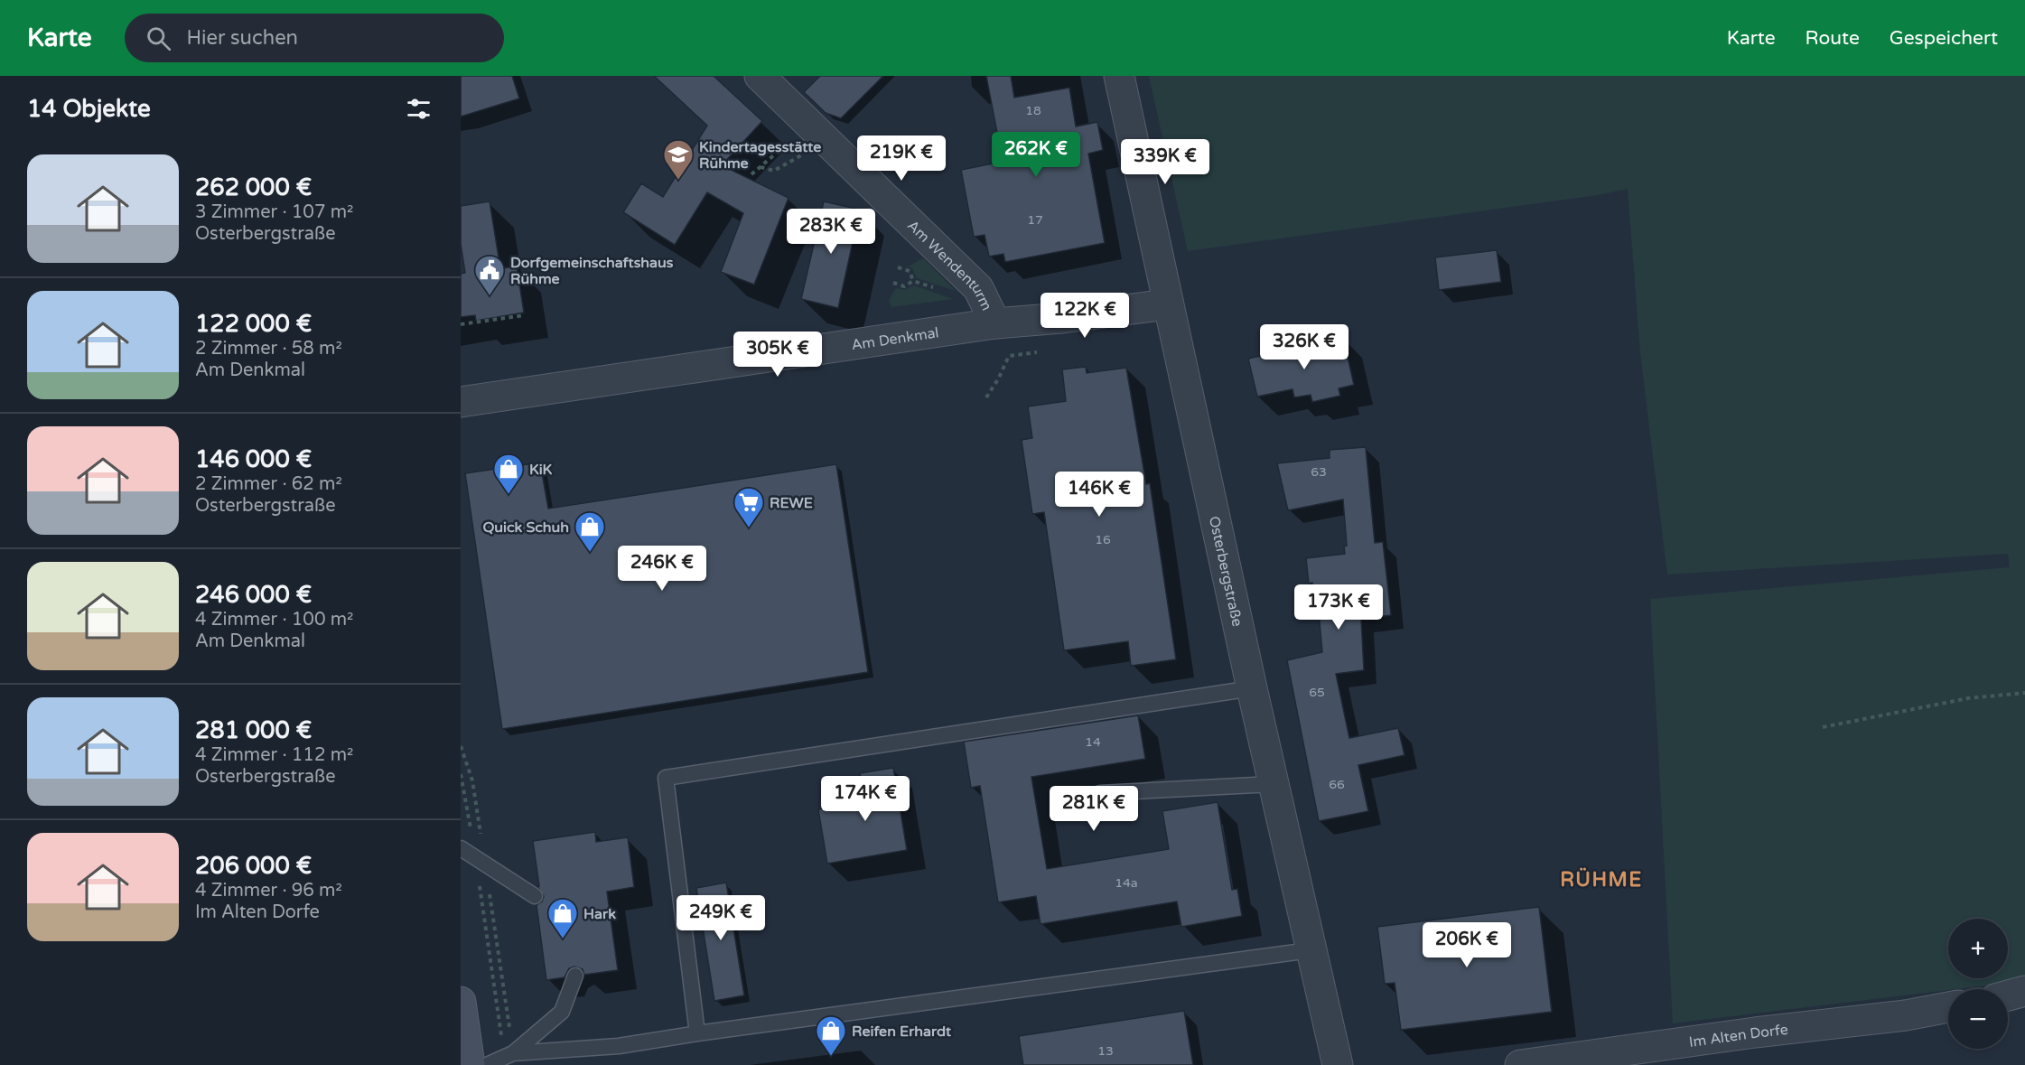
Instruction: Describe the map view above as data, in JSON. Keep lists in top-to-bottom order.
{
  "streets": {
    "street": [
      "Am Wendenturm",
      "Am Denkmal",
      "Osterbergstraße",
      "Im Alten Dorfe"
    ]
  },
  "crossings": [
    ["Am Wendenturm", "Am Denkmal"],
    ["Am Denkmal", "Osterbergstraße"]
  ],
  "districts": ["RÜHME"],
  "places": {
    "school or university": ["Kindertagesstätte Rühme"],
    "public building": ["Dorfgemeinschaftshaus Rühme"],
    "shop": [
      "KiK",
      "Quick Schuh",
      "Hark",
      "Reifen Erhardt"
    ],
    "supermarket": ["REWE"]
  },
  "house_numbers": [
    "18",
    "17",
    "63",
    "16",
    "65",
    "14",
    "66",
    "14a",
    "13"
  ],
  "page": {
    "header": "Karte",
    "search": "Hier suchen",
    "nav": ["Karte", "Route", "Gespeichert"],
    "heading": "14 Objekte",
    "price": [
      "262K €",
      "219K €",
      "339K €",
      "283K €",
      "122K €",
      "326K €",
      "305K €",
      "146K €",
      "246K €",
      "173K €",
      "174K €",
      "281K €",
      "249K €",
      "206K €"
    ],
    "list": [
      {
        "name": "262 000 €",
        "note": "3 Zimmer · 107 m² · Osterbergstraße"
      },
      {
        "name": "122 000 €",
        "note": "2 Zimmer · 58 m² · Am Denkmal"
      },
      {
        "name": "146 000 €",
        "note": "2 Zimmer · 62 m² · Osterbergstraße"
      },
      {
        "name": "246 000 €",
        "note": "4 Zimmer · 100 m² · Am Denkmal"
      },
      {
        "name": "281 000 €",
        "note": "4 Zimmer · 112 m² · Osterbergstraße"
      },
      {
        "name": "206 000 €",
        "note": "4 Zimmer · 96 m² · Im Alten Dorfe"
      }
    ],
    "map_buttons": ["+", "−"]
  }
}
